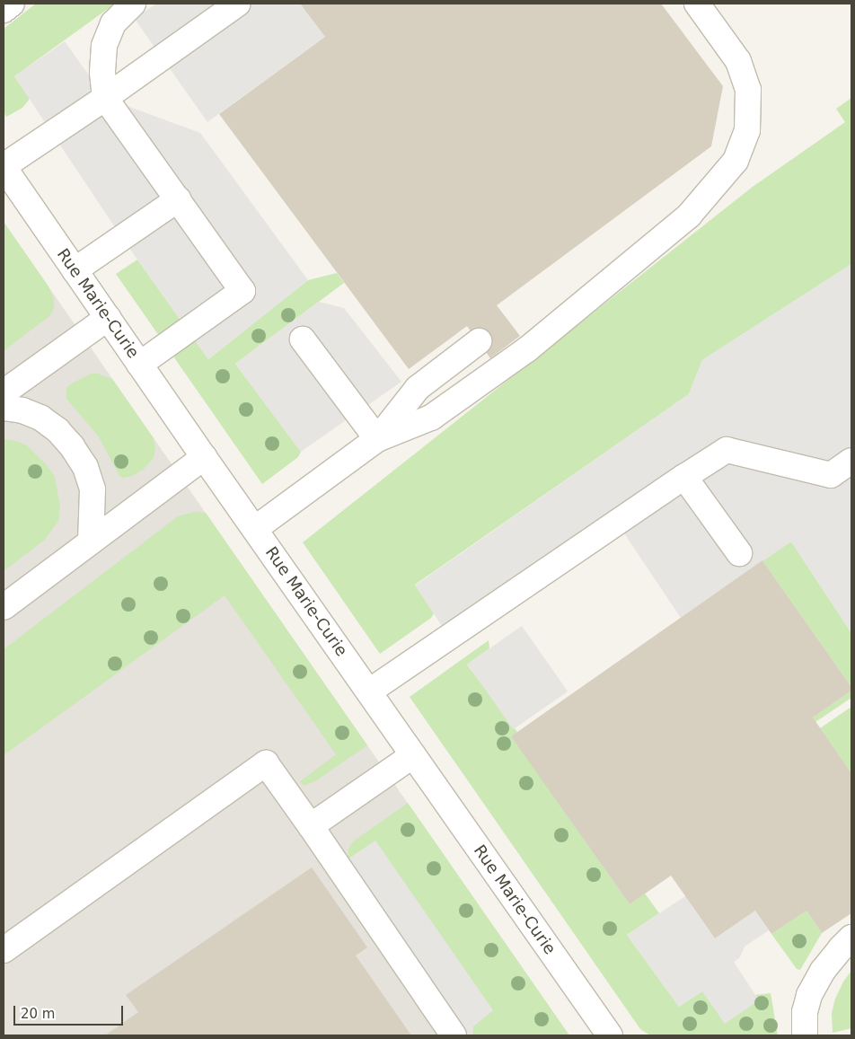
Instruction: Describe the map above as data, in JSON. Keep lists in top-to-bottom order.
{
  "streets": {
    "street": ["Rue Marie-Curie"]
  },
  "scale_bar": "20 m"
}
